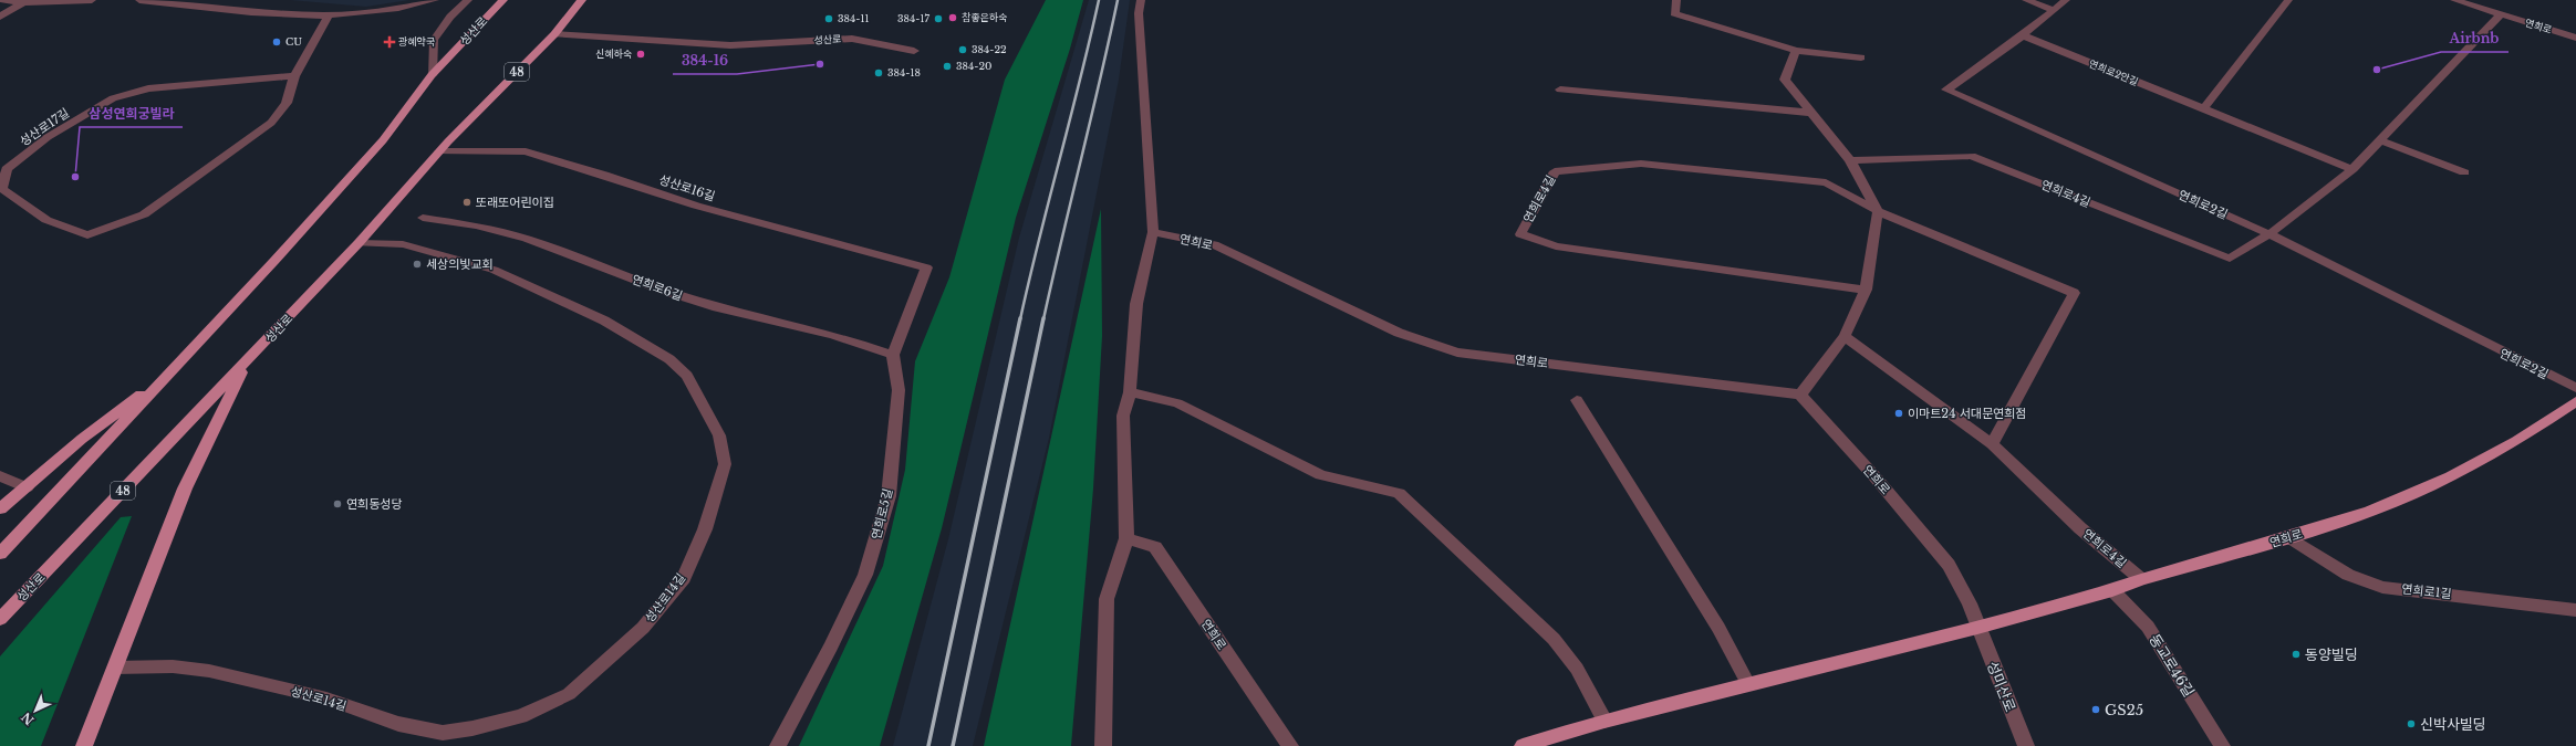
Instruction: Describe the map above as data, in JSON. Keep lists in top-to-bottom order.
{
  "streets": {
    "main road": ["연희로", "성산로", "48"],
    "street": [
      "연희로2안길",
      "성산로17길",
      "성산로16길",
      "연희로4길",
      "연희로2길",
      "연희로6길",
      "연희로5길",
      "연희로1길",
      "성산로14길",
      "동교로46길",
      "성미산로"
    ]
  },
  "crossings": [
    ["연희로", "연희로4길"],
    ["연희로", "연희로1길"],
    ["연희로", "동교로46길"],
    ["연희로", "성미산로"],
    ["성산로", "성산로16길"],
    ["성산로", "성산로14길"],
    ["연희로2안길", "연희로2길"],
    ["성산로16길", "연희로5길"],
    ["연희로4길", "연희로2길"],
    ["연희로6길", "연희로5길"]
  ],
  "places": {
    "other": [
      "참좋은하숙",
      "384-11",
      "384-17",
      "CU",
      "384-22",
      "신혜하숙",
      "384-16",
      "384-20",
      "Airbnb",
      "384-18",
      "삼성연희궁빌라",
      "또래또어린이집",
      "세상의빛교회",
      "이마트24 서대문연희점",
      "연희동성당",
      "동양빌딩",
      "GS25",
      "신박사빌딩"
    ],
    "health": ["광혜약국"]
  },
  "north": "bottom left"
}
